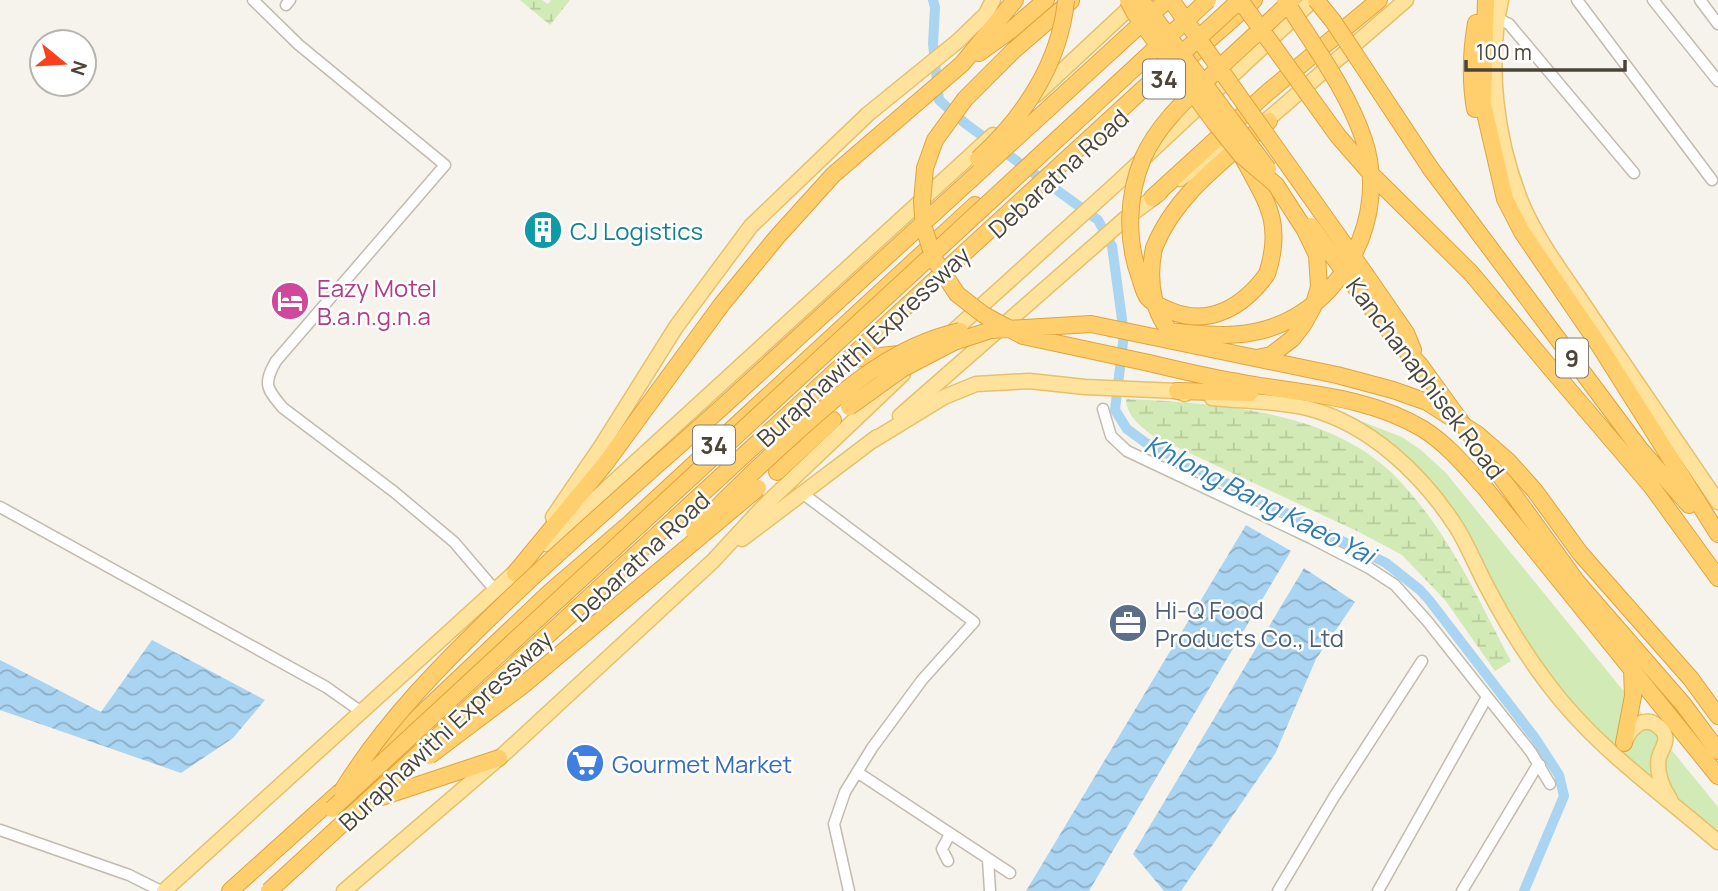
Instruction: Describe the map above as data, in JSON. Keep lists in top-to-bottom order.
{
  "streets": {
    "highway": [
      "34",
      "Debaratna Road",
      "Buraphawithi Expressway",
      "9",
      "Kanchanaphisek Road"
    ]
  },
  "crossings": [
    ["34", "Kanchanaphisek Road"],
    ["Debaratna Road", "9"]
  ],
  "water": ["Khlong Bang Kaeo Yai"],
  "places": {
    "building": ["CJ Logistics"],
    "hotel": ["Eazy Motel B.a.n.g.n.a"],
    "office": ["Hi-Q Food Products Co., Ltd"],
    "supermarket": ["Gourmet Market"]
  },
  "scale_bar": "100 m",
  "north": "right"
}
